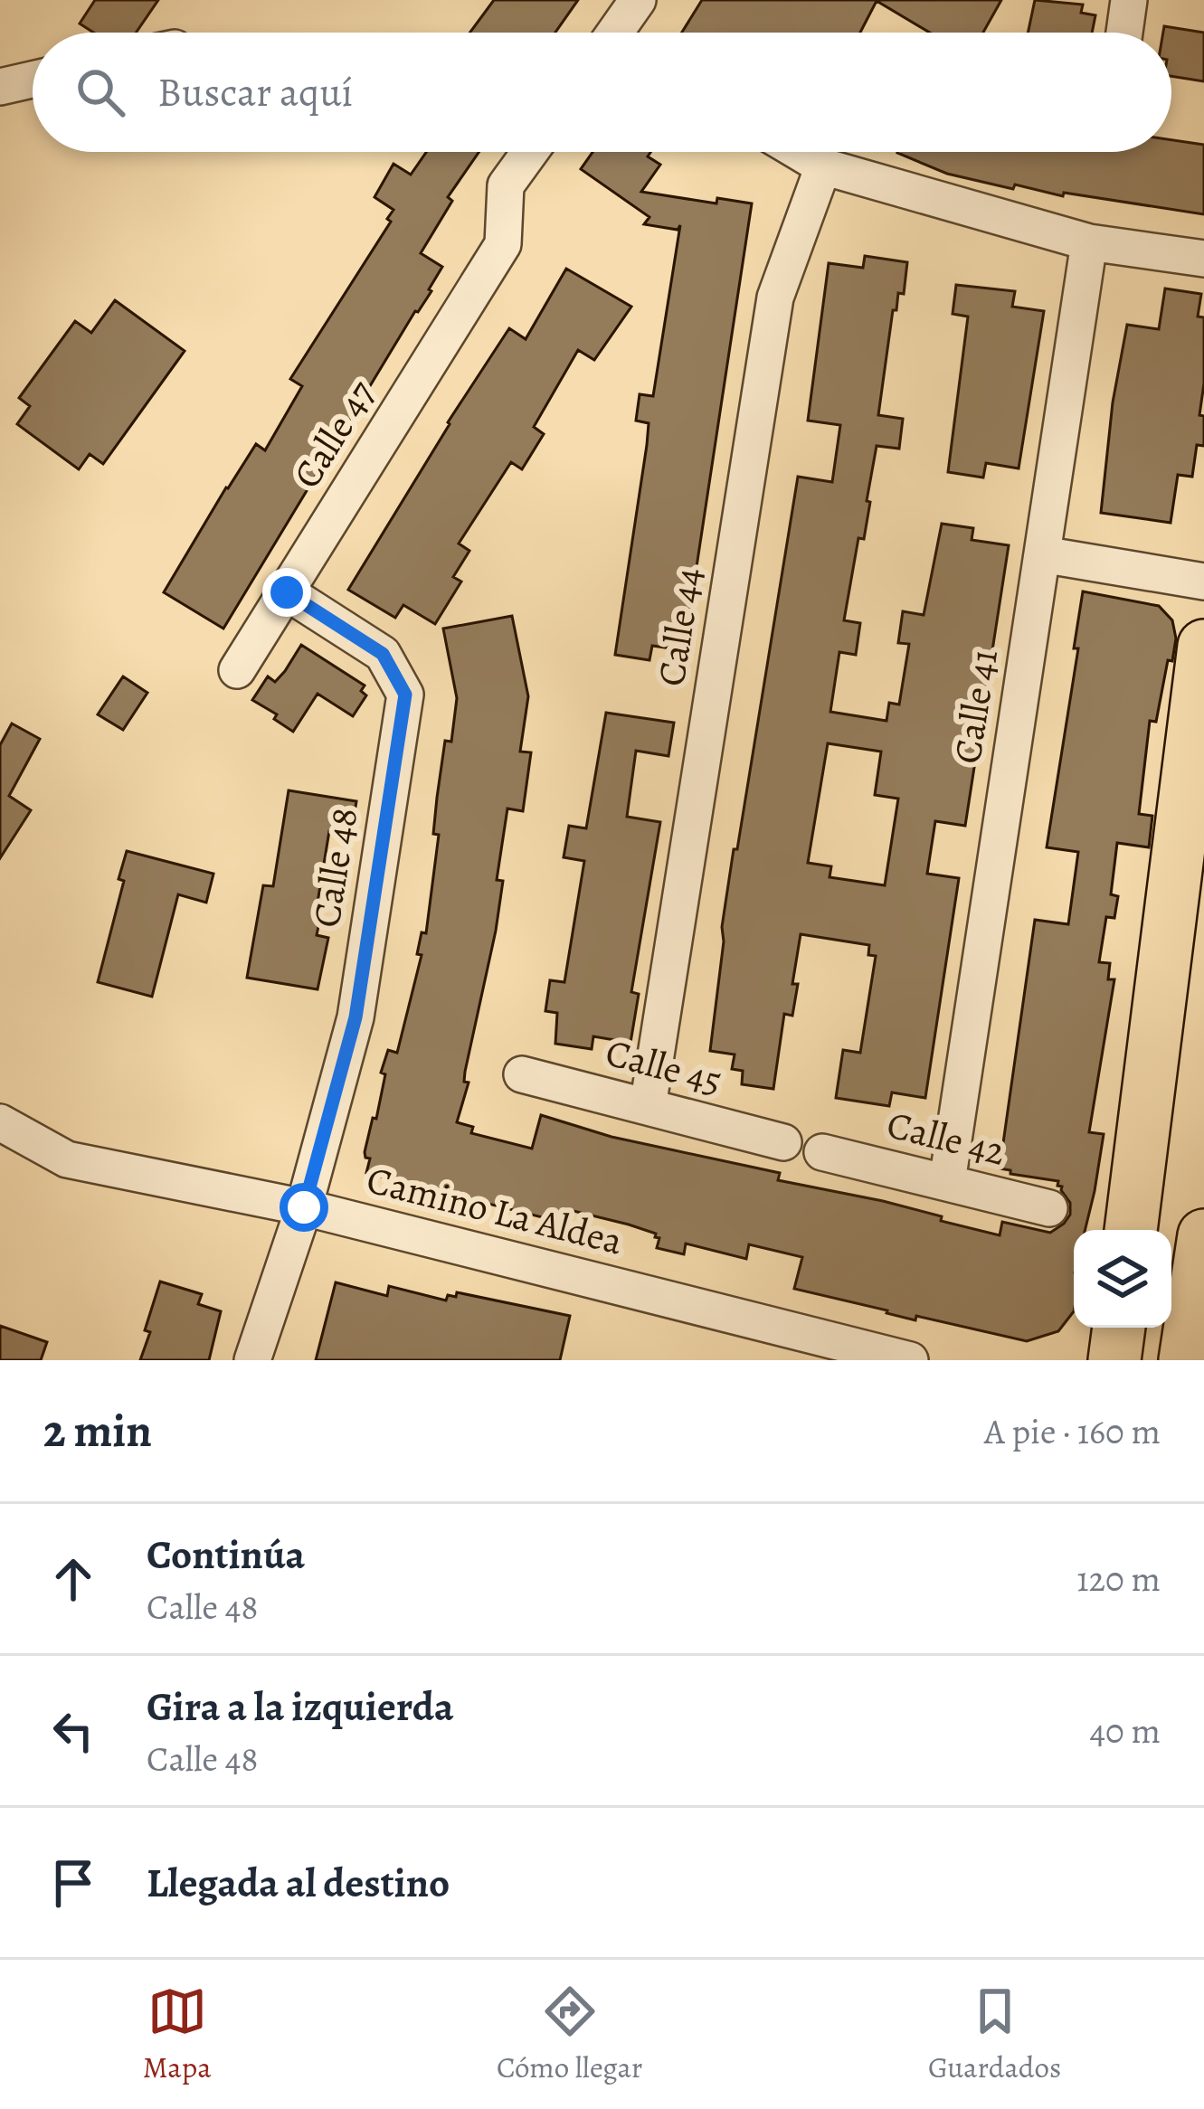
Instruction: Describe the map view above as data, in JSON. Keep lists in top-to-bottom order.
{
  "streets": {
    "street": [
      "Calle 47",
      "Calle 44",
      "Calle 41",
      "Calle 48",
      "Calle 45",
      "Calle 42",
      "Camino La Aldea"
    ]
  },
  "crossings": [
    ["Calle 47", "Calle 48"],
    ["Calle 44", "Calle 45"],
    ["Calle 41", "Calle 42"],
    ["Calle 48", "Camino La Aldea"]
  ],
  "page": {
    "search": "Buscar aquí",
    "heading": ["2 min", "A pie · 160 m"],
    "list": [
      ["Continúa", "Calle 48", "120 m"],
      ["Gira a la izquierda", "Calle 48", "40 m"],
      "Llegada al destino"
    ],
    "nav": ["Mapa", "Cómo llegar", "Guardados"]
  }
}
